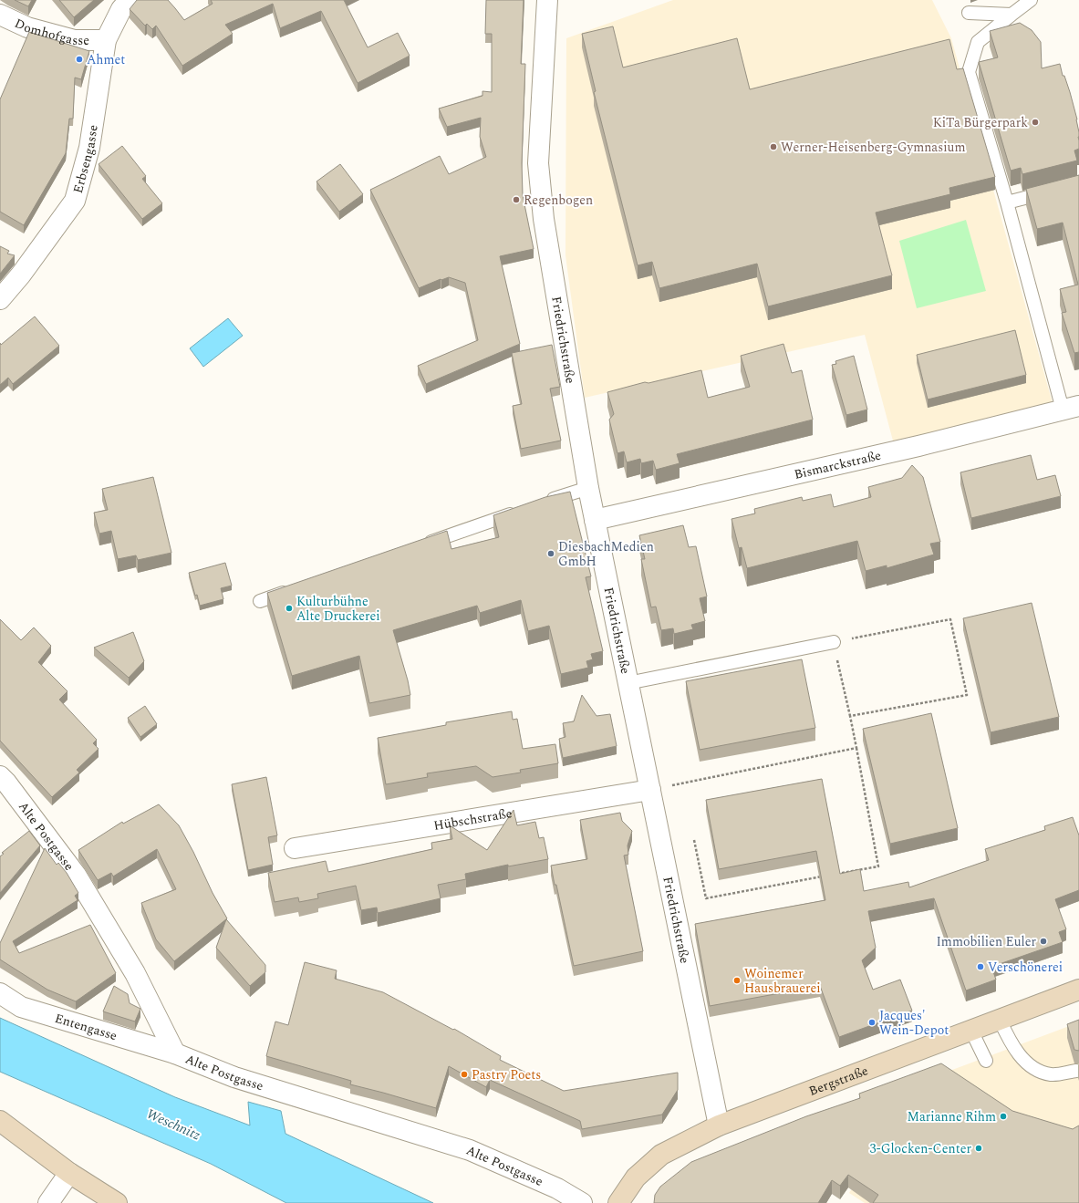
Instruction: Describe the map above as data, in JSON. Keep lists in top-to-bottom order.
{
  "streets": {
    "main road": ["Bergstraße"],
    "street": [
      "Domhofgasse",
      "Erbsengasse",
      "Friedrichstraße",
      "Bismarckstraße",
      "Hübschstraße",
      "Alte Postgasse",
      "Entengasse"
    ]
  },
  "crossings": [
    ["Domhofgasse", "Erbsengasse"],
    ["Friedrichstraße", "Bismarckstraße"],
    ["Friedrichstraße", "Hübschstraße"],
    ["Friedrichstraße", "Bergstraße"],
    ["Alte Postgasse", "Entengasse"]
  ],
  "water": ["Weschnitz"],
  "places": [
    "Ahmet",
    "KiTa Bürgerpark",
    "Werner-Heisenberg-Gymnasium",
    "Regenbogen",
    "DiesbachMedien GmbH",
    "Kulturbühne Alte Druckerei",
    "Immobilien Euler",
    "Verschönerei",
    "Woinemer Hausbrauerei",
    "Jacques' Wein-Depot",
    "Pastry Poets",
    "Marianne Rihm",
    "3-Glocken-Center"
  ]
}
